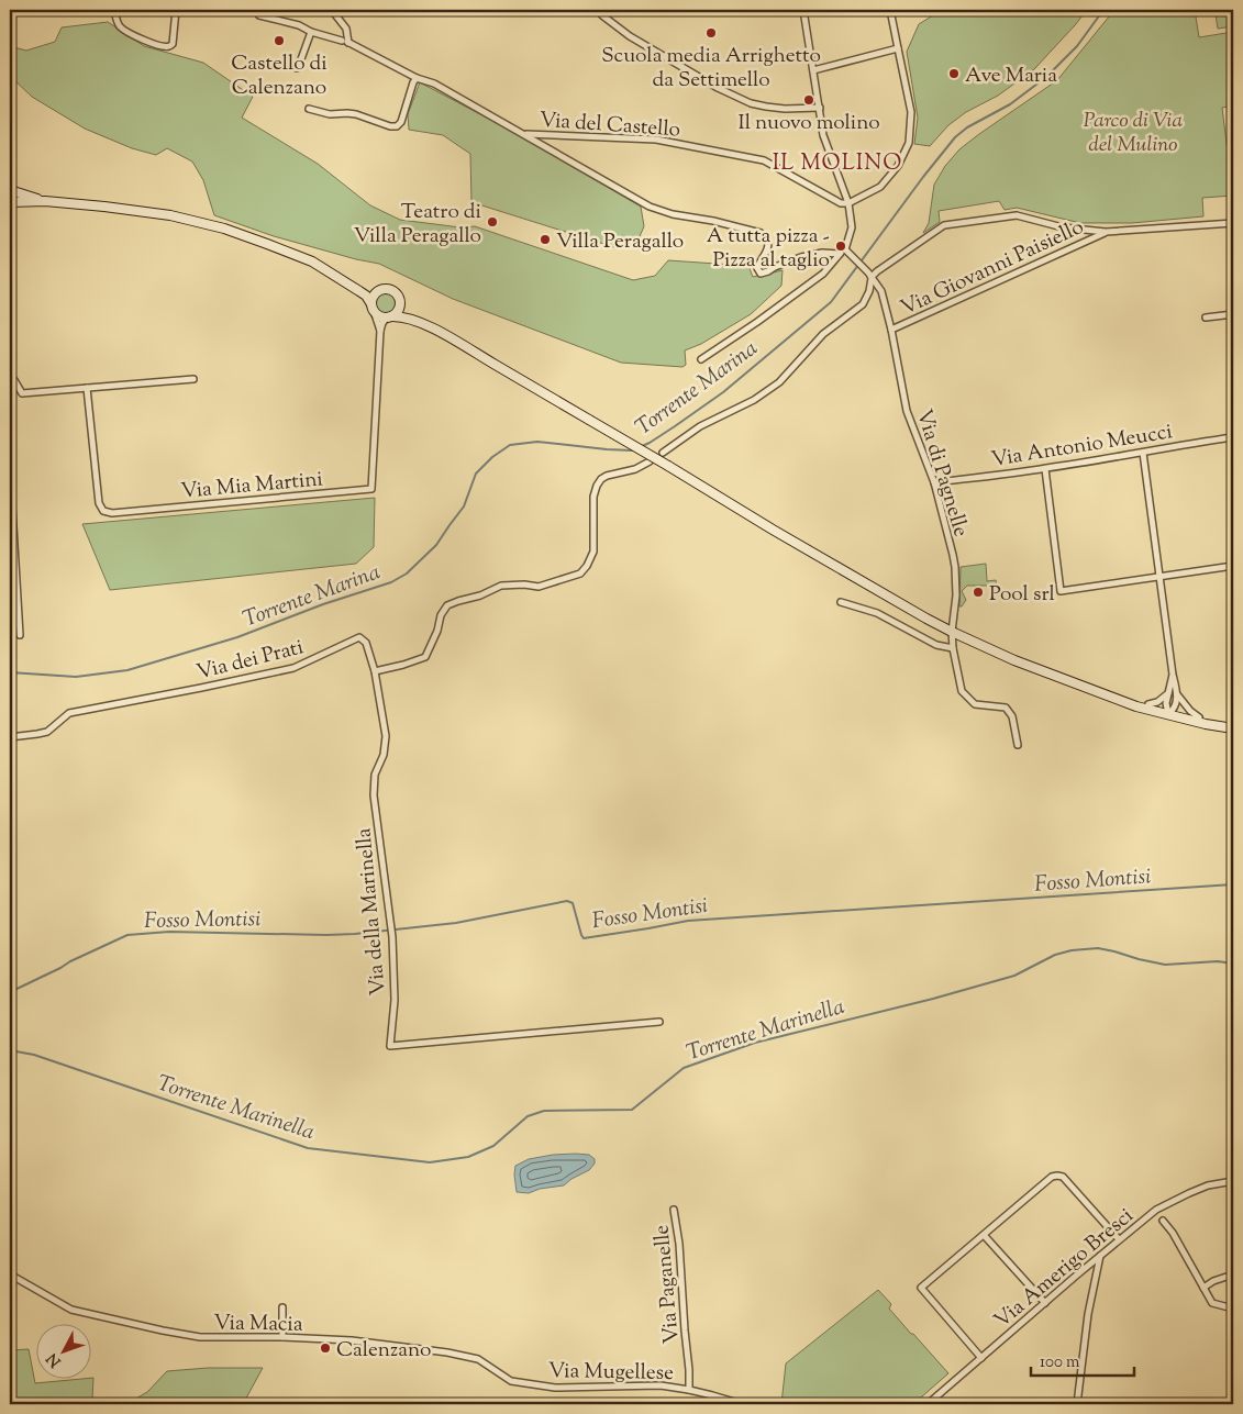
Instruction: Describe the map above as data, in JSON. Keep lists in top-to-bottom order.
{
  "streets": {
    "street": [
      "Via del Castello",
      "Via Giovanni Paisiello",
      "Via Antonio Meucci",
      "Via di Pagnelle",
      "Via Mia Martini",
      "Via dei Prati",
      "Via della Marinella",
      "Via Amerigo Bresci",
      "Via Paganelle",
      "Via Macia",
      "Via Mugellese"
    ]
  },
  "crossings": [
    ["Via Giovanni Paisiello", "Via di Pagnelle"],
    ["Via Antonio Meucci", "Via di Pagnelle"],
    ["Via dei Prati", "Via della Marinella"],
    ["Via Paganelle", "Via Mugellese"],
    ["Via Macia", "Via Mugellese"]
  ],
  "districts": ["IL MOLINO"],
  "water": ["Torrente Marina", "Fosso Montisi", "Torrente Marinella"],
  "parks": ["Parco di Via del Mulino"],
  "places": [
    "Scuola media Arrighetto da Settimello",
    "Castello di Calenzano",
    "Ave Maria",
    "Il nuovo molino",
    "Teatro di Villa Peragallo",
    "Villa Peragallo",
    "A tutta pizza - Pizza al taglio",
    "Pool srl",
    "Calenzano"
  ],
  "scale_bar": "100 m",
  "north": "bottom left"
}
